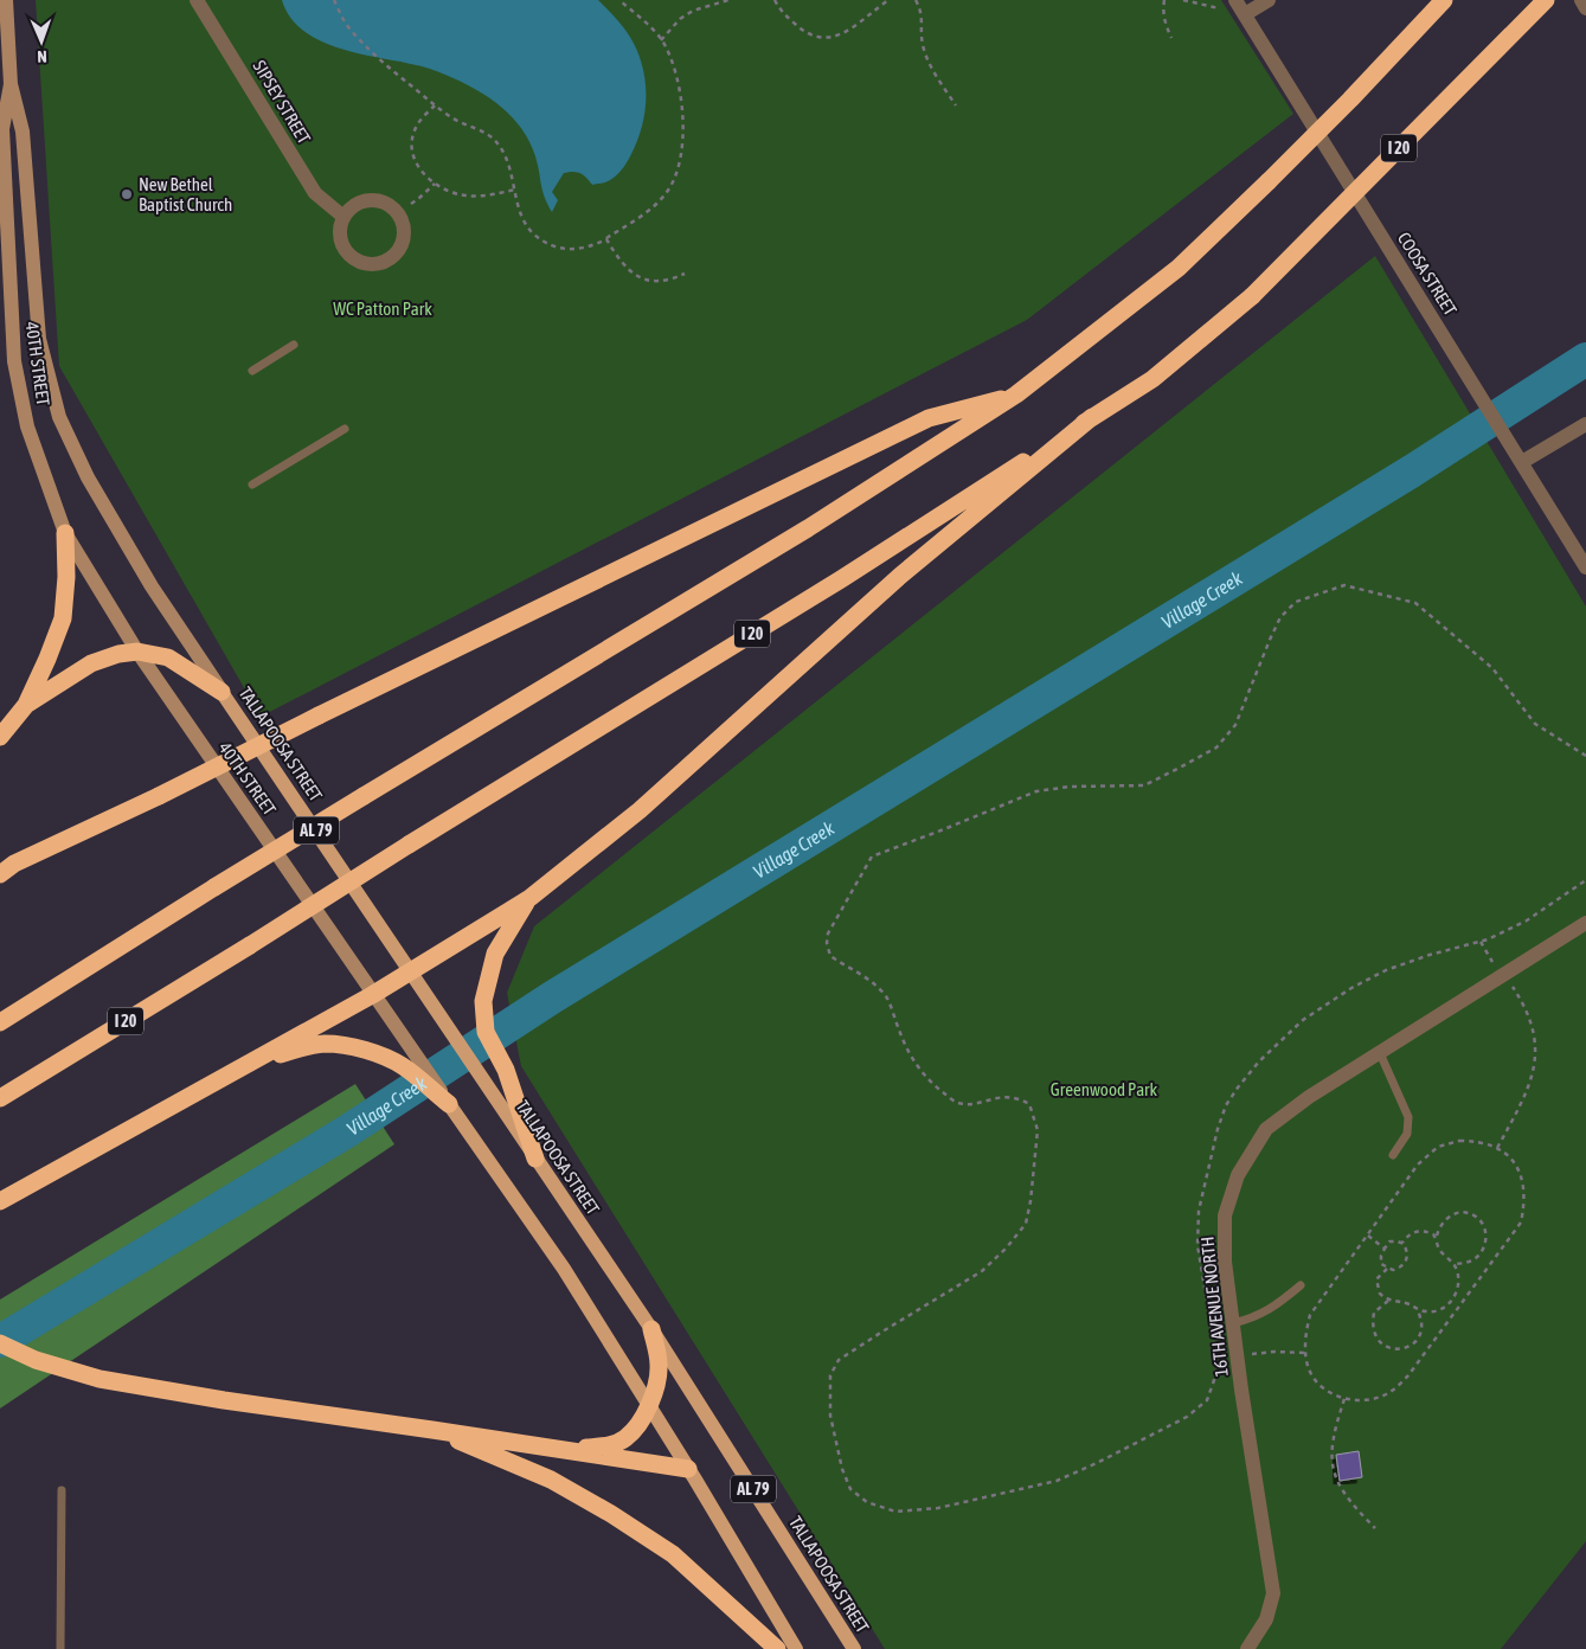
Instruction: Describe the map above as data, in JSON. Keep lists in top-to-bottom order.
{
  "streets": {
    "highway": ["I 20"],
    "main road": ["TALLAPOOSA STREET", "AL 79"],
    "street": [
      "SIPSEY STREET",
      "COOSA STREET",
      "40TH STREET",
      "16TH AVENUE NORTH"
    ]
  },
  "crossings": [
    ["40TH STREET", "TALLAPOOSA STREET"],
    ["40TH STREET", "AL 79"]
  ],
  "water": ["Village Creek"],
  "parks": ["WC Patton Park", "Greenwood Park"],
  "places": ["New Bethel Baptist Church"],
  "north": "bottom"
}
